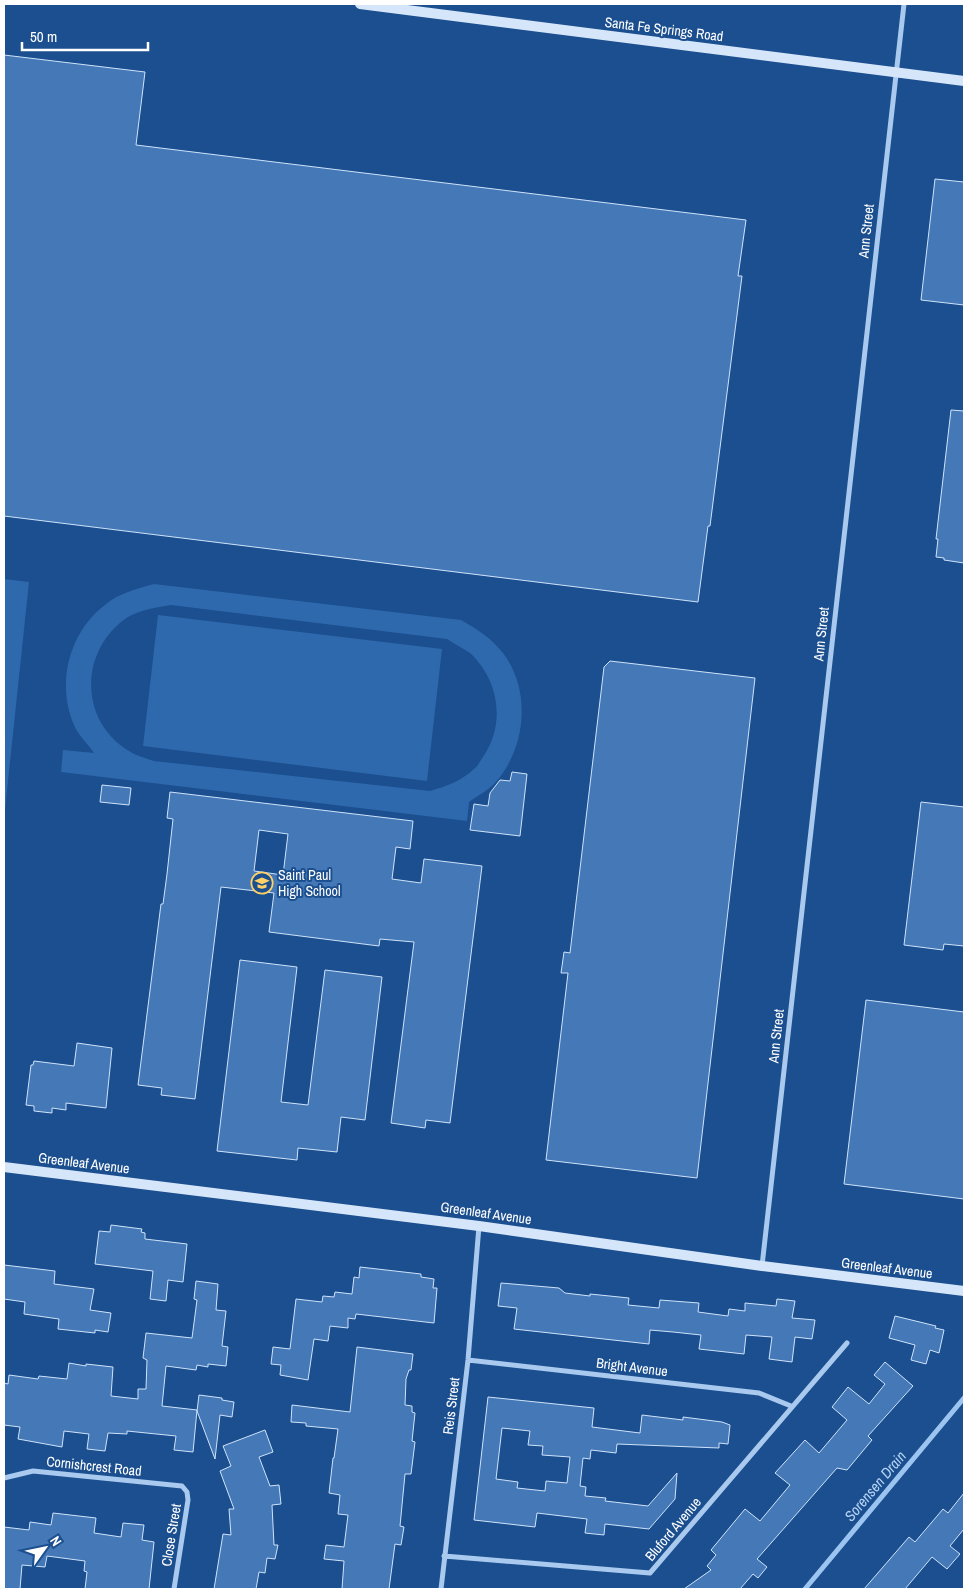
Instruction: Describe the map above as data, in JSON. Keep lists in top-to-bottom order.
{
  "streets": {
    "main road": ["Santa Fe Springs Road", "Greenleaf Avenue"],
    "street": [
      "Ann Street",
      "Bright Avenue",
      "Reis Street",
      "Cornishcrest Road",
      "Bluford Avenue",
      "Close Street"
    ]
  },
  "crossings": [
    ["Santa Fe Springs Road", "Ann Street"],
    ["Ann Street", "Greenleaf Avenue"],
    ["Greenleaf Avenue", "Reis Street"],
    ["Bright Avenue", "Reis Street"],
    ["Bright Avenue", "Bluford Avenue"],
    ["Reis Street", "Bluford Avenue"],
    ["Cornishcrest Road", "Close Street"]
  ],
  "water": ["Sorensen Drain"],
  "places": {
    "school or university": ["Saint Paul High School"]
  },
  "scale_bar": "50 m",
  "north": "top right"
}
